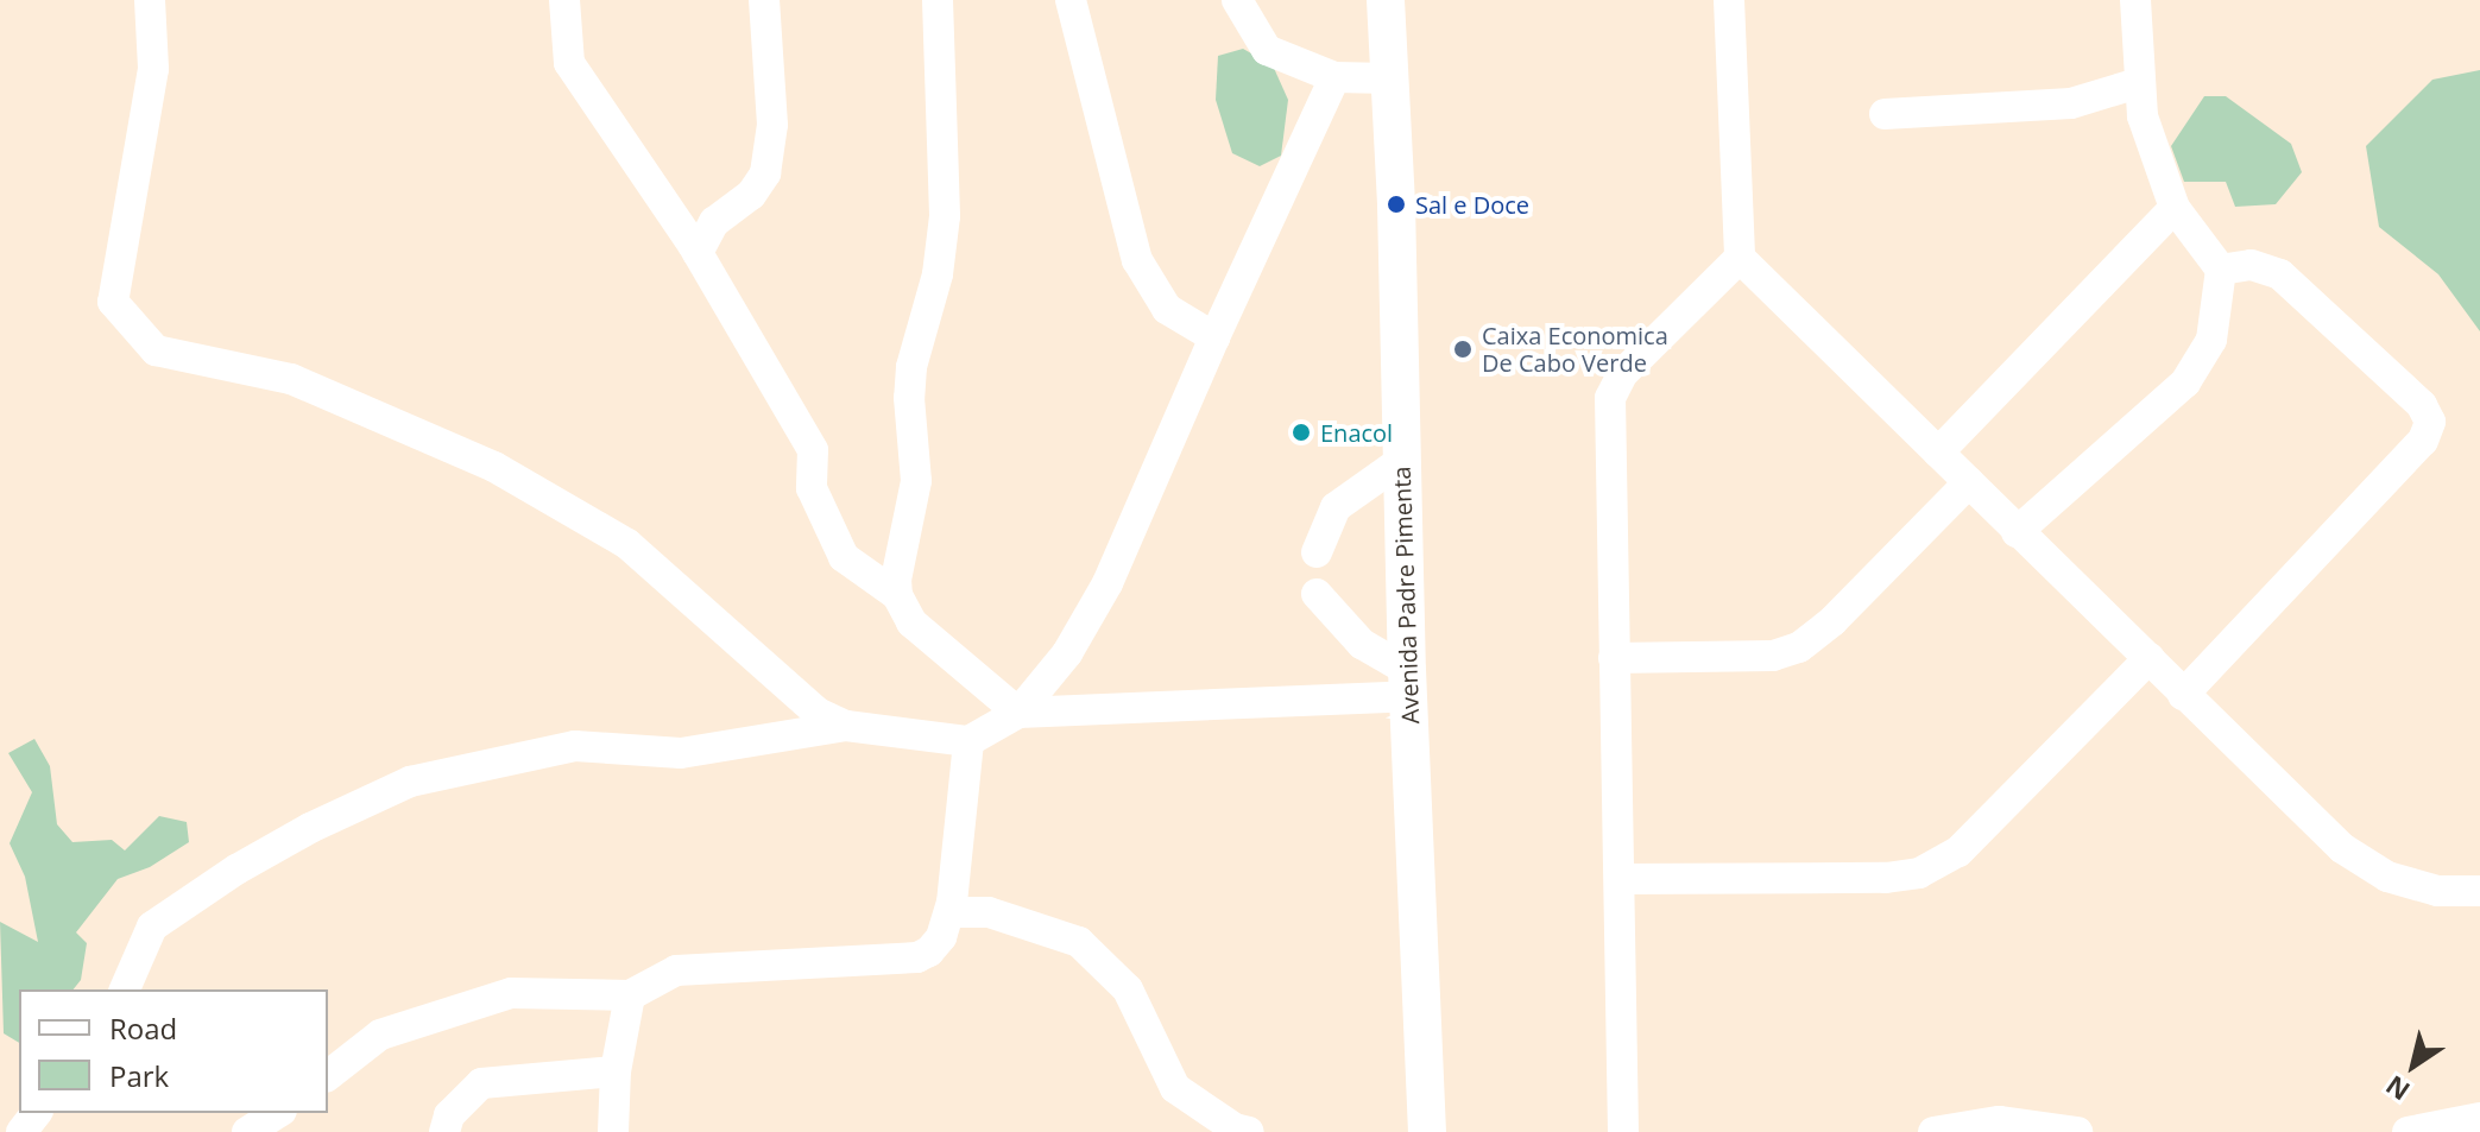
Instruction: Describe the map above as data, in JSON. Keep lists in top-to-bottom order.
{
  "streets": {
    "main road": ["Avenida Padre Pimenta"]
  },
  "places": ["Sal e Doce", "Caixa Economica De Cabo Verde", "Enacol"],
  "legend": ["Road", "Park"],
  "north": "bottom left"
}
